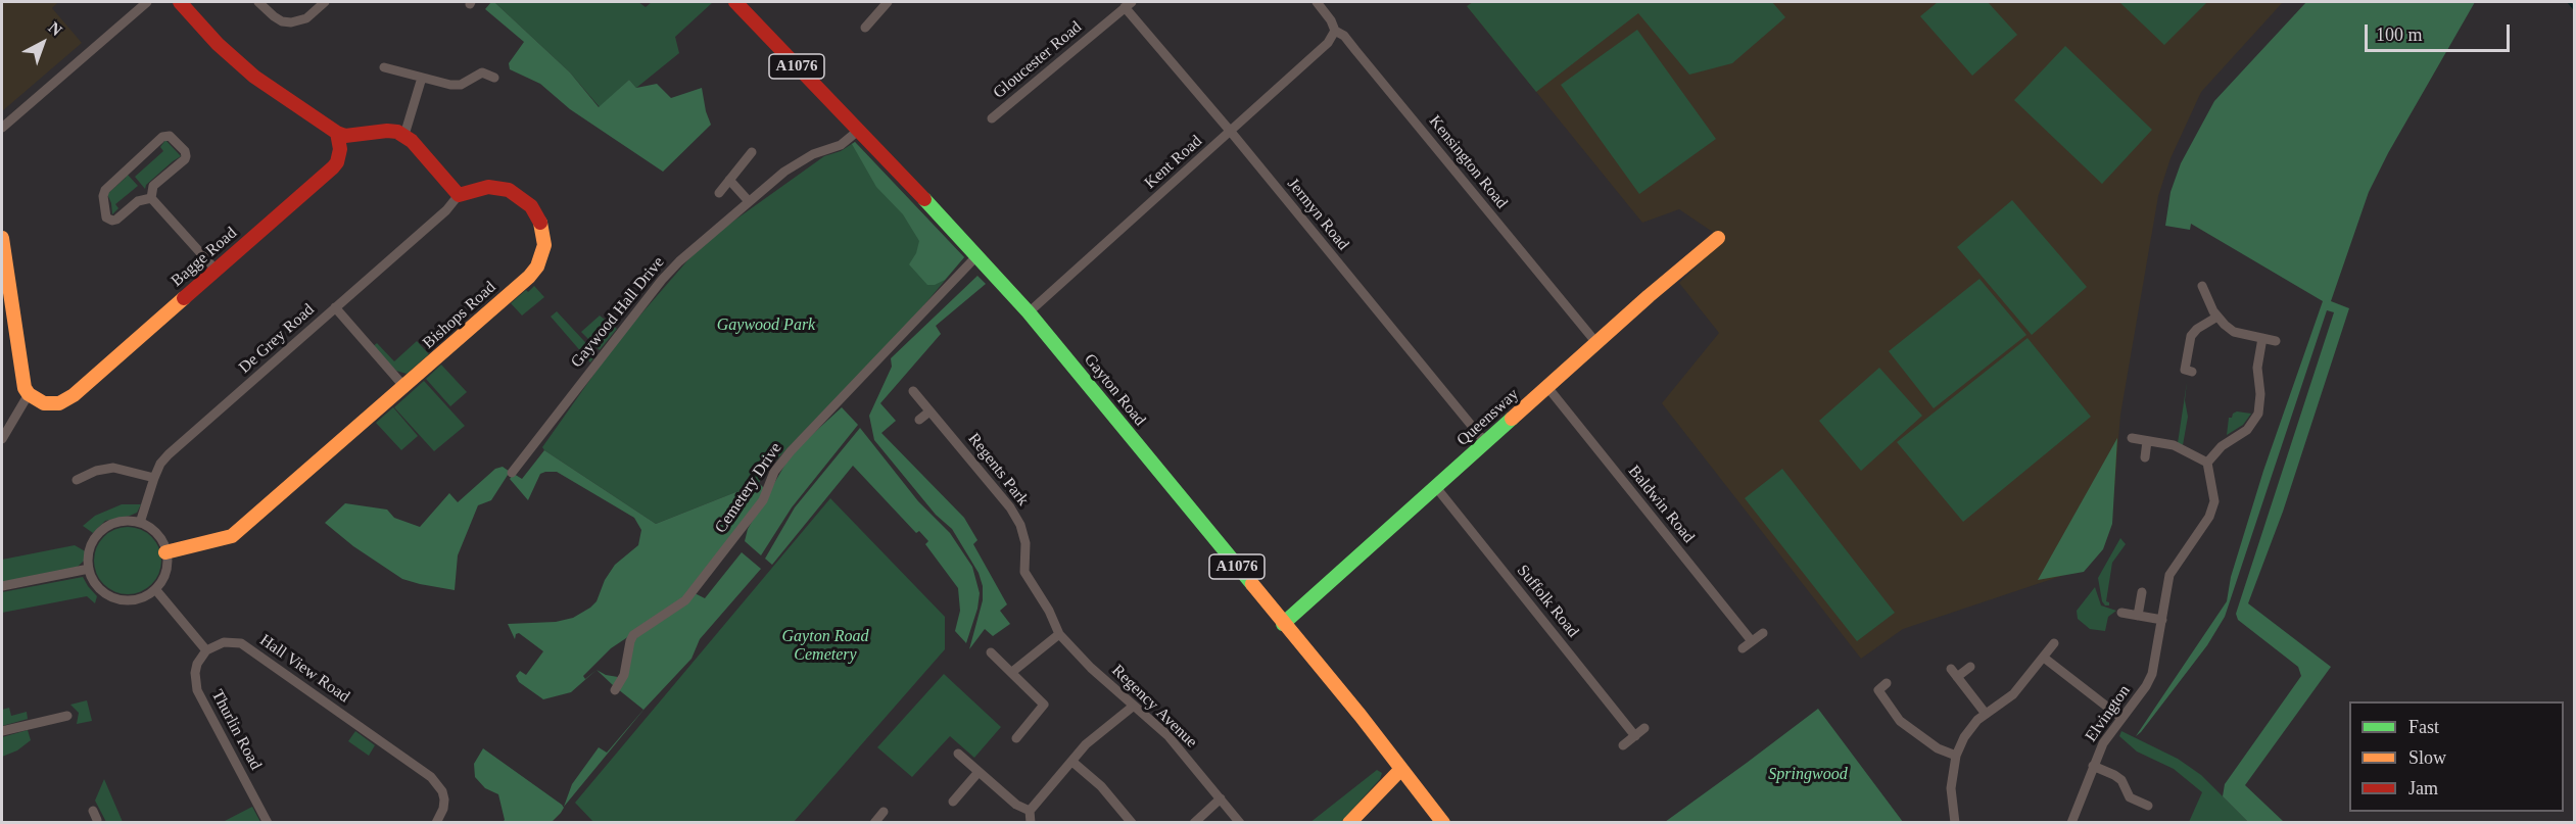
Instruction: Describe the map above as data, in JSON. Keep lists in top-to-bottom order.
{
  "streets": {
    "street": [
      "Gloucester Road",
      "A1076",
      "Kent Road",
      "Kensington Road",
      "Jermyn Road",
      "Bagge Road",
      "Gaywood Hall Drive",
      "Bishops Road",
      "De Grey Road",
      "Gayton Road",
      "Queensway",
      "Regents Park",
      "Cemetery Drive",
      "Baldwin Road",
      "Suffolk Road",
      "Hall View Road",
      "Regency Avenue",
      "Elvington",
      "Thurlin Road"
    ]
  },
  "crossings": [
    ["Gloucester Road", "Jermyn Road"],
    ["Kent Road", "Kensington Road"],
    ["Kent Road", "Jermyn Road"],
    ["Kent Road", "Gayton Road"],
    ["Kensington Road", "Queensway"],
    ["Jermyn Road", "Queensway"],
    ["Gaywood Hall Drive", "Gayton Road"],
    ["Bishops Road", "De Grey Road"],
    ["Gayton Road", "Queensway"],
    ["Gayton Road", "Cemetery Drive"],
    ["Queensway", "Baldwin Road"],
    ["Queensway", "Suffolk Road"],
    ["Regents Park", "Regency Avenue"],
    ["Hall View Road", "Thurlin Road"]
  ],
  "parks": ["Gaywood Park", "Gayton Road Cemetery", "Springwood"],
  "legend": ["Fast", "Slow", "Jam"],
  "scale_bar": "100 m",
  "north": "top right"
}
